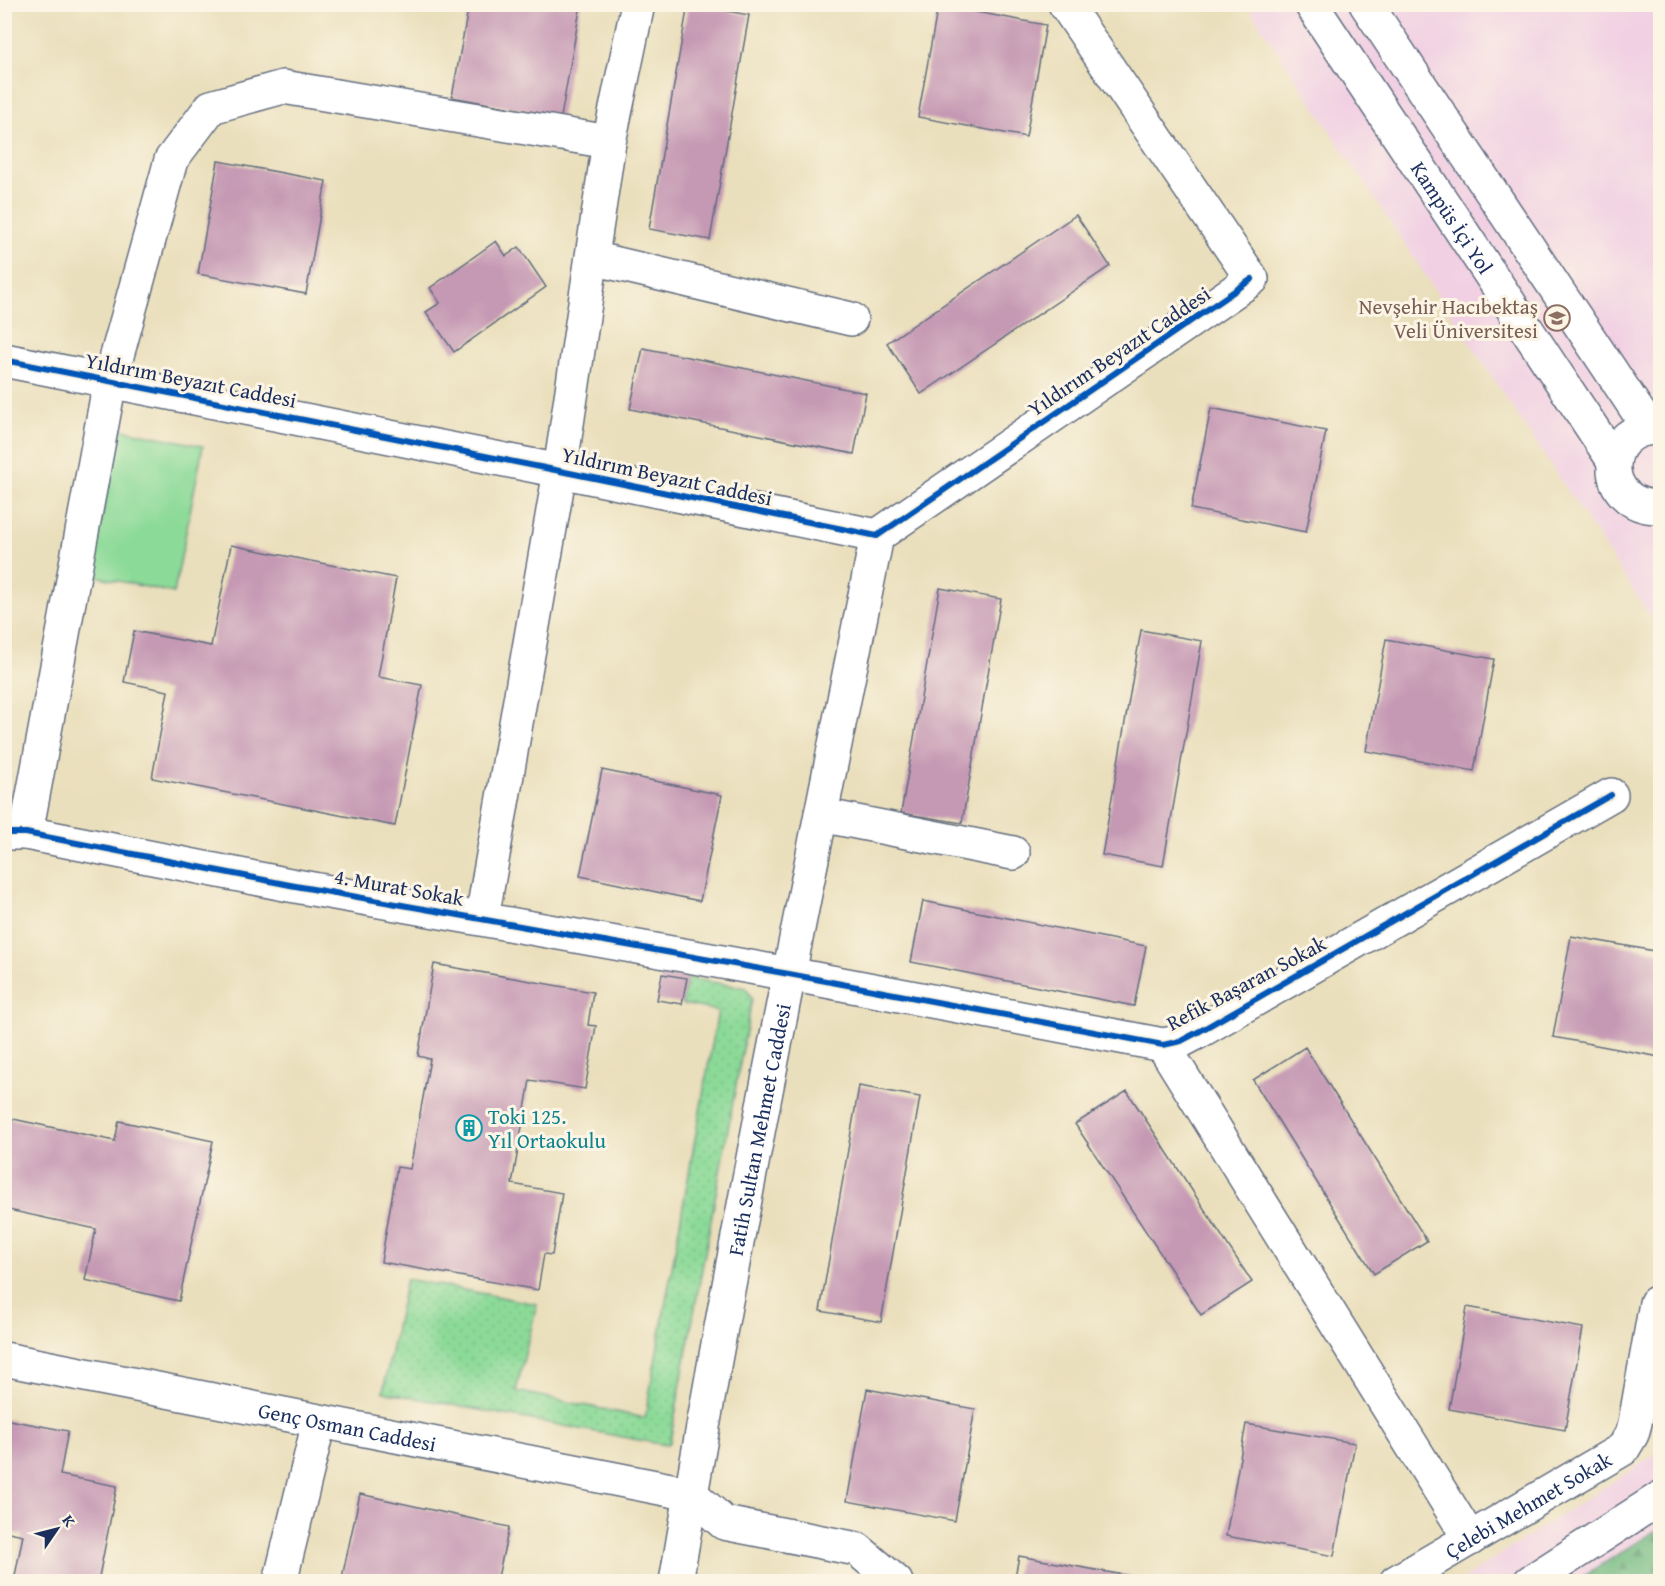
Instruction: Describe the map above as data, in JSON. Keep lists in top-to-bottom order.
{
  "streets": {
    "street": [
      "Kampüs İçi Yol",
      "Yıldırım Beyazıt Caddesi",
      "4. Murat Sokak",
      "Refik Başaran Sokak",
      "Fatih Sultan Mehmet Caddesi",
      "Genç Osman Caddesi",
      "Çelebi Mehmet Sokak"
    ]
  },
  "crossings": [
    ["Yıldırım Beyazıt Caddesi", "Fatih Sultan Mehmet Caddesi"],
    ["4. Murat Sokak", "Refik Başaran Sokak"],
    ["4. Murat Sokak", "Fatih Sultan Mehmet Caddesi"],
    ["Refik Başaran Sokak", "Fatih Sultan Mehmet Caddesi"],
    ["Fatih Sultan Mehmet Caddesi", "Genç Osman Caddesi"]
  ],
  "places": {
    "school or university": ["Nevşehir Hacıbektaş Veli Üniversitesi"],
    "building": ["Toki 125. Yıl Ortaokulu"]
  },
  "north": "top right"
}
